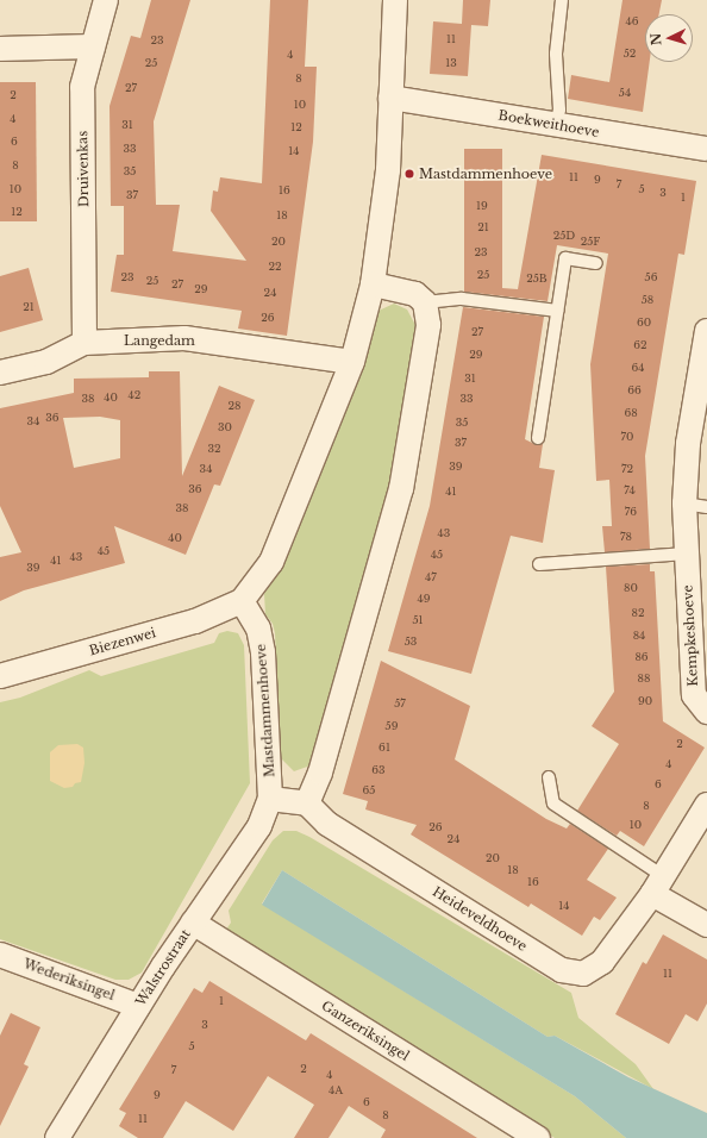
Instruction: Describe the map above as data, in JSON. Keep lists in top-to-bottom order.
{
  "streets": {
    "street": [
      "Boekweithoeve",
      "Druivenkas",
      "Langedam",
      "Kempkeshoeve",
      "Biezenwei",
      "Mastdammenhoeve",
      "Heideveldhoeve",
      "Walstrostraat",
      "Wederiksingel",
      "Ganzeriksingel"
    ]
  },
  "crossings": [
    ["Druivenkas", "Langedam"],
    ["Biezenwei", "Mastdammenhoeve"],
    ["Mastdammenhoeve", "Walstrostraat"],
    ["Walstrostraat", "Wederiksingel"],
    ["Walstrostraat", "Ganzeriksingel"]
  ],
  "places": ["Mastdammenhoeve"],
  "house_numbers": [
    "46",
    "11",
    "23",
    "52",
    "4",
    "25",
    "13",
    "8",
    "27",
    "54",
    "2",
    "10",
    "4",
    "31",
    "12",
    "6",
    "33",
    "14",
    "8",
    "35",
    "11",
    "9",
    "7",
    "10",
    "5",
    "16",
    "3",
    "37",
    "1",
    "19",
    "12",
    "18",
    "21",
    "25D",
    "20",
    "25F",
    "23",
    "22",
    "25",
    "23",
    "56",
    "25B",
    "25",
    "27",
    "29",
    "24",
    "58",
    "21",
    "26",
    "60",
    "27",
    "62",
    "29",
    "64",
    "31",
    "66",
    "42",
    "40",
    "38",
    "33",
    "28",
    "68",
    "36",
    "34",
    "35",
    "30",
    "70",
    "37",
    "32",
    "39",
    "34",
    "72",
    "36",
    "74",
    "41",
    "38",
    "76",
    "43",
    "78",
    "40",
    "45",
    "45",
    "43",
    "41",
    "39",
    "47",
    "80",
    "49",
    "82",
    "51",
    "84",
    "53",
    "86",
    "88",
    "90",
    "57",
    "59",
    "2",
    "61",
    "4",
    "63",
    "6",
    "65",
    "8",
    "10",
    "26",
    "24",
    "20",
    "18",
    "16",
    "14",
    "11",
    "1",
    "3",
    "5",
    "2",
    "7",
    "4",
    "4A",
    "9",
    "6",
    "8",
    "11"
  ],
  "north": "left"
}
